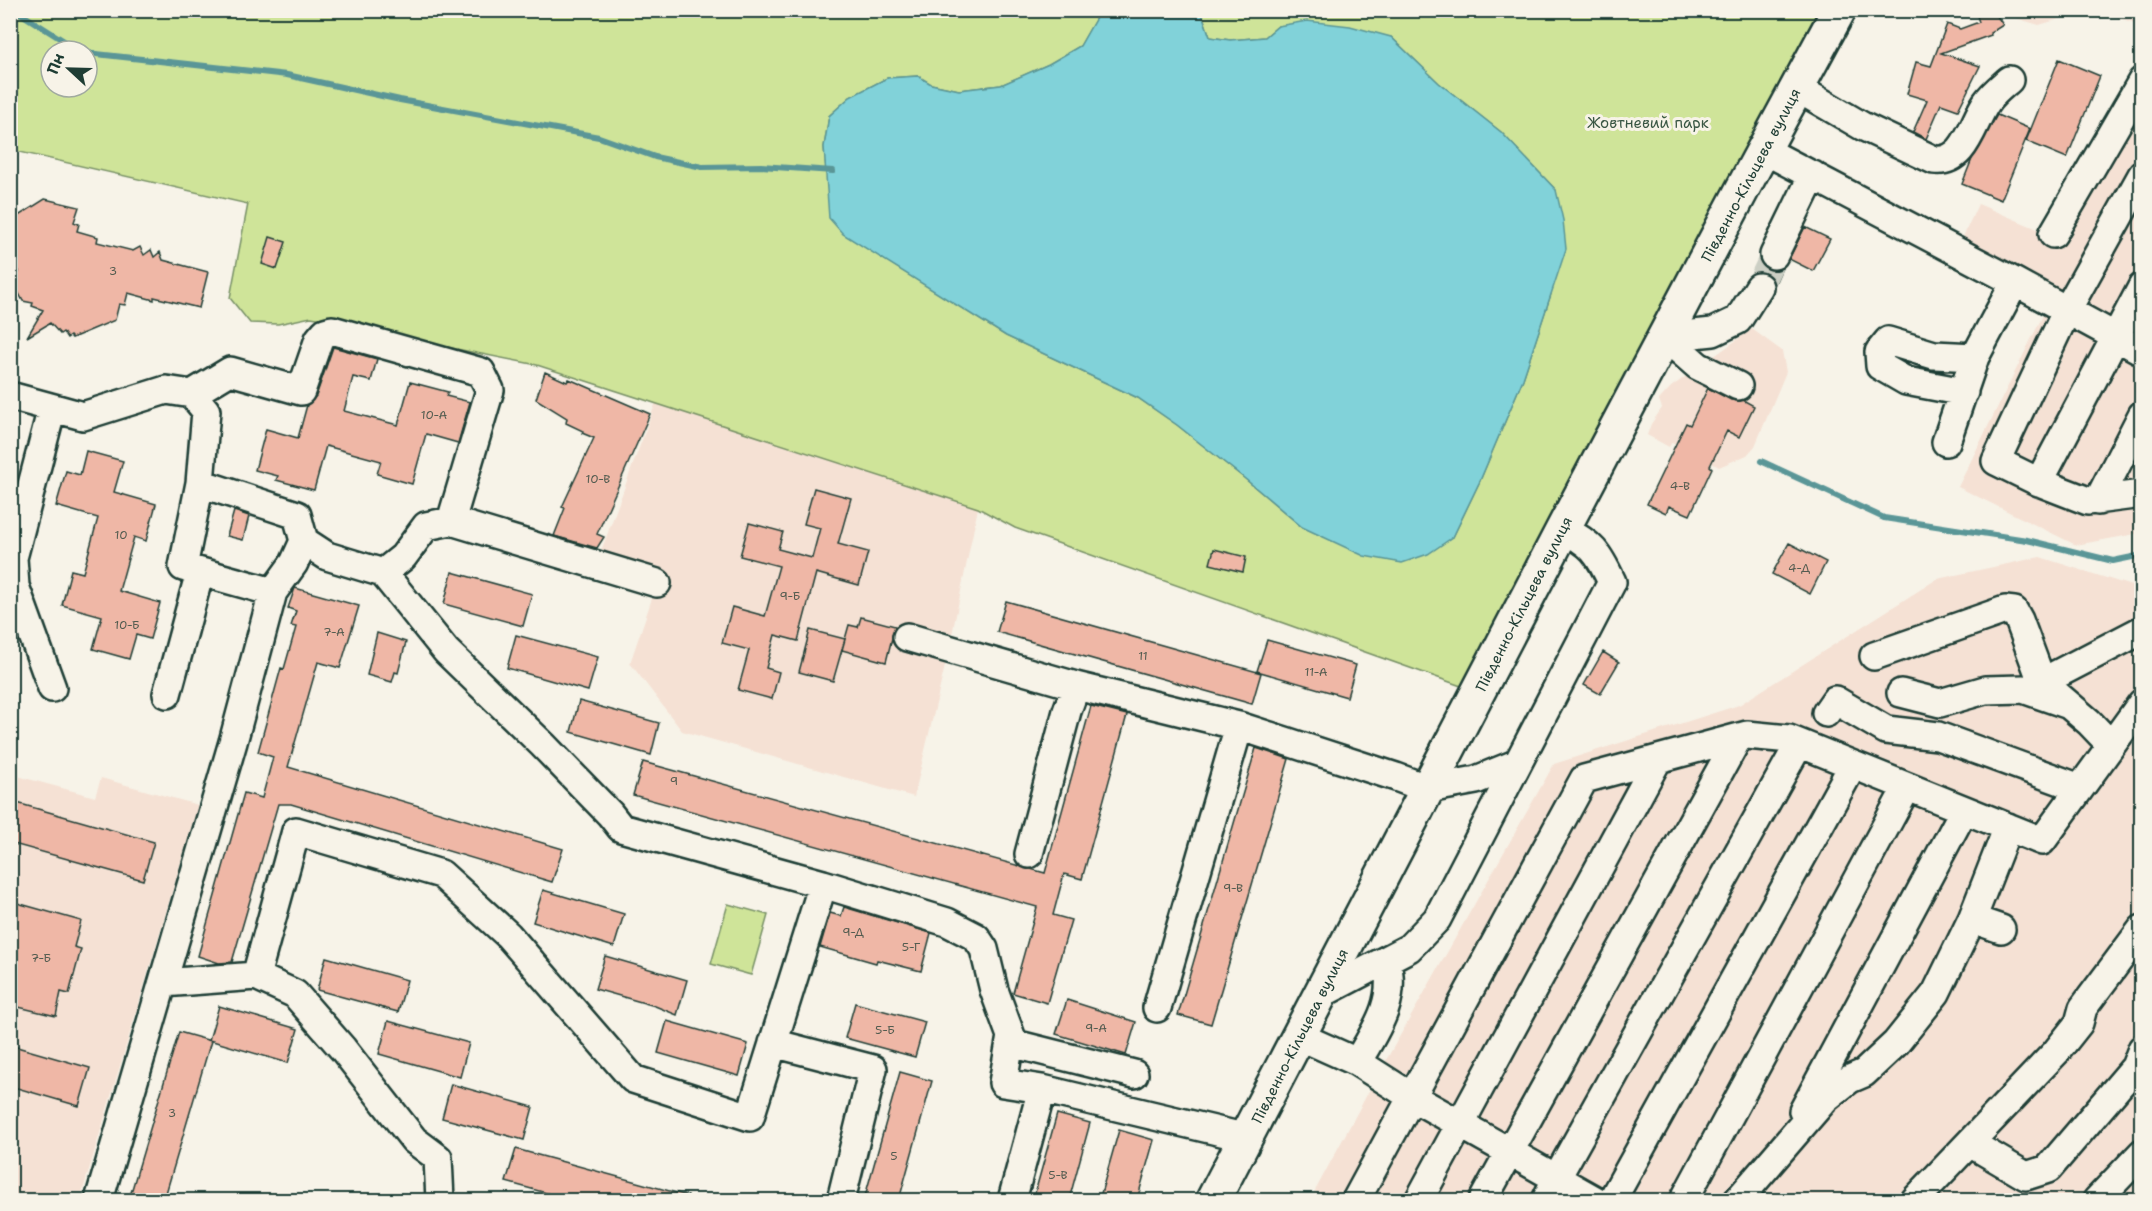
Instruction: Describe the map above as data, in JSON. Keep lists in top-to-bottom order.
{
  "streets": {
    "main road": ["Південно-Кільцева вулиця"]
  },
  "parks": ["Жовтневий парк"],
  "house_numbers": [
    "3",
    "10-А",
    "10-В",
    "4-В",
    "10",
    "4-Д",
    "9-Б",
    "10-Б",
    "7-А",
    "11",
    "11-А",
    "9",
    "9-В",
    "9-Д",
    "5-Г",
    "7-Б",
    "9-А",
    "5-Б",
    "3",
    "5",
    "5-В"
  ],
  "north": "left"
}
